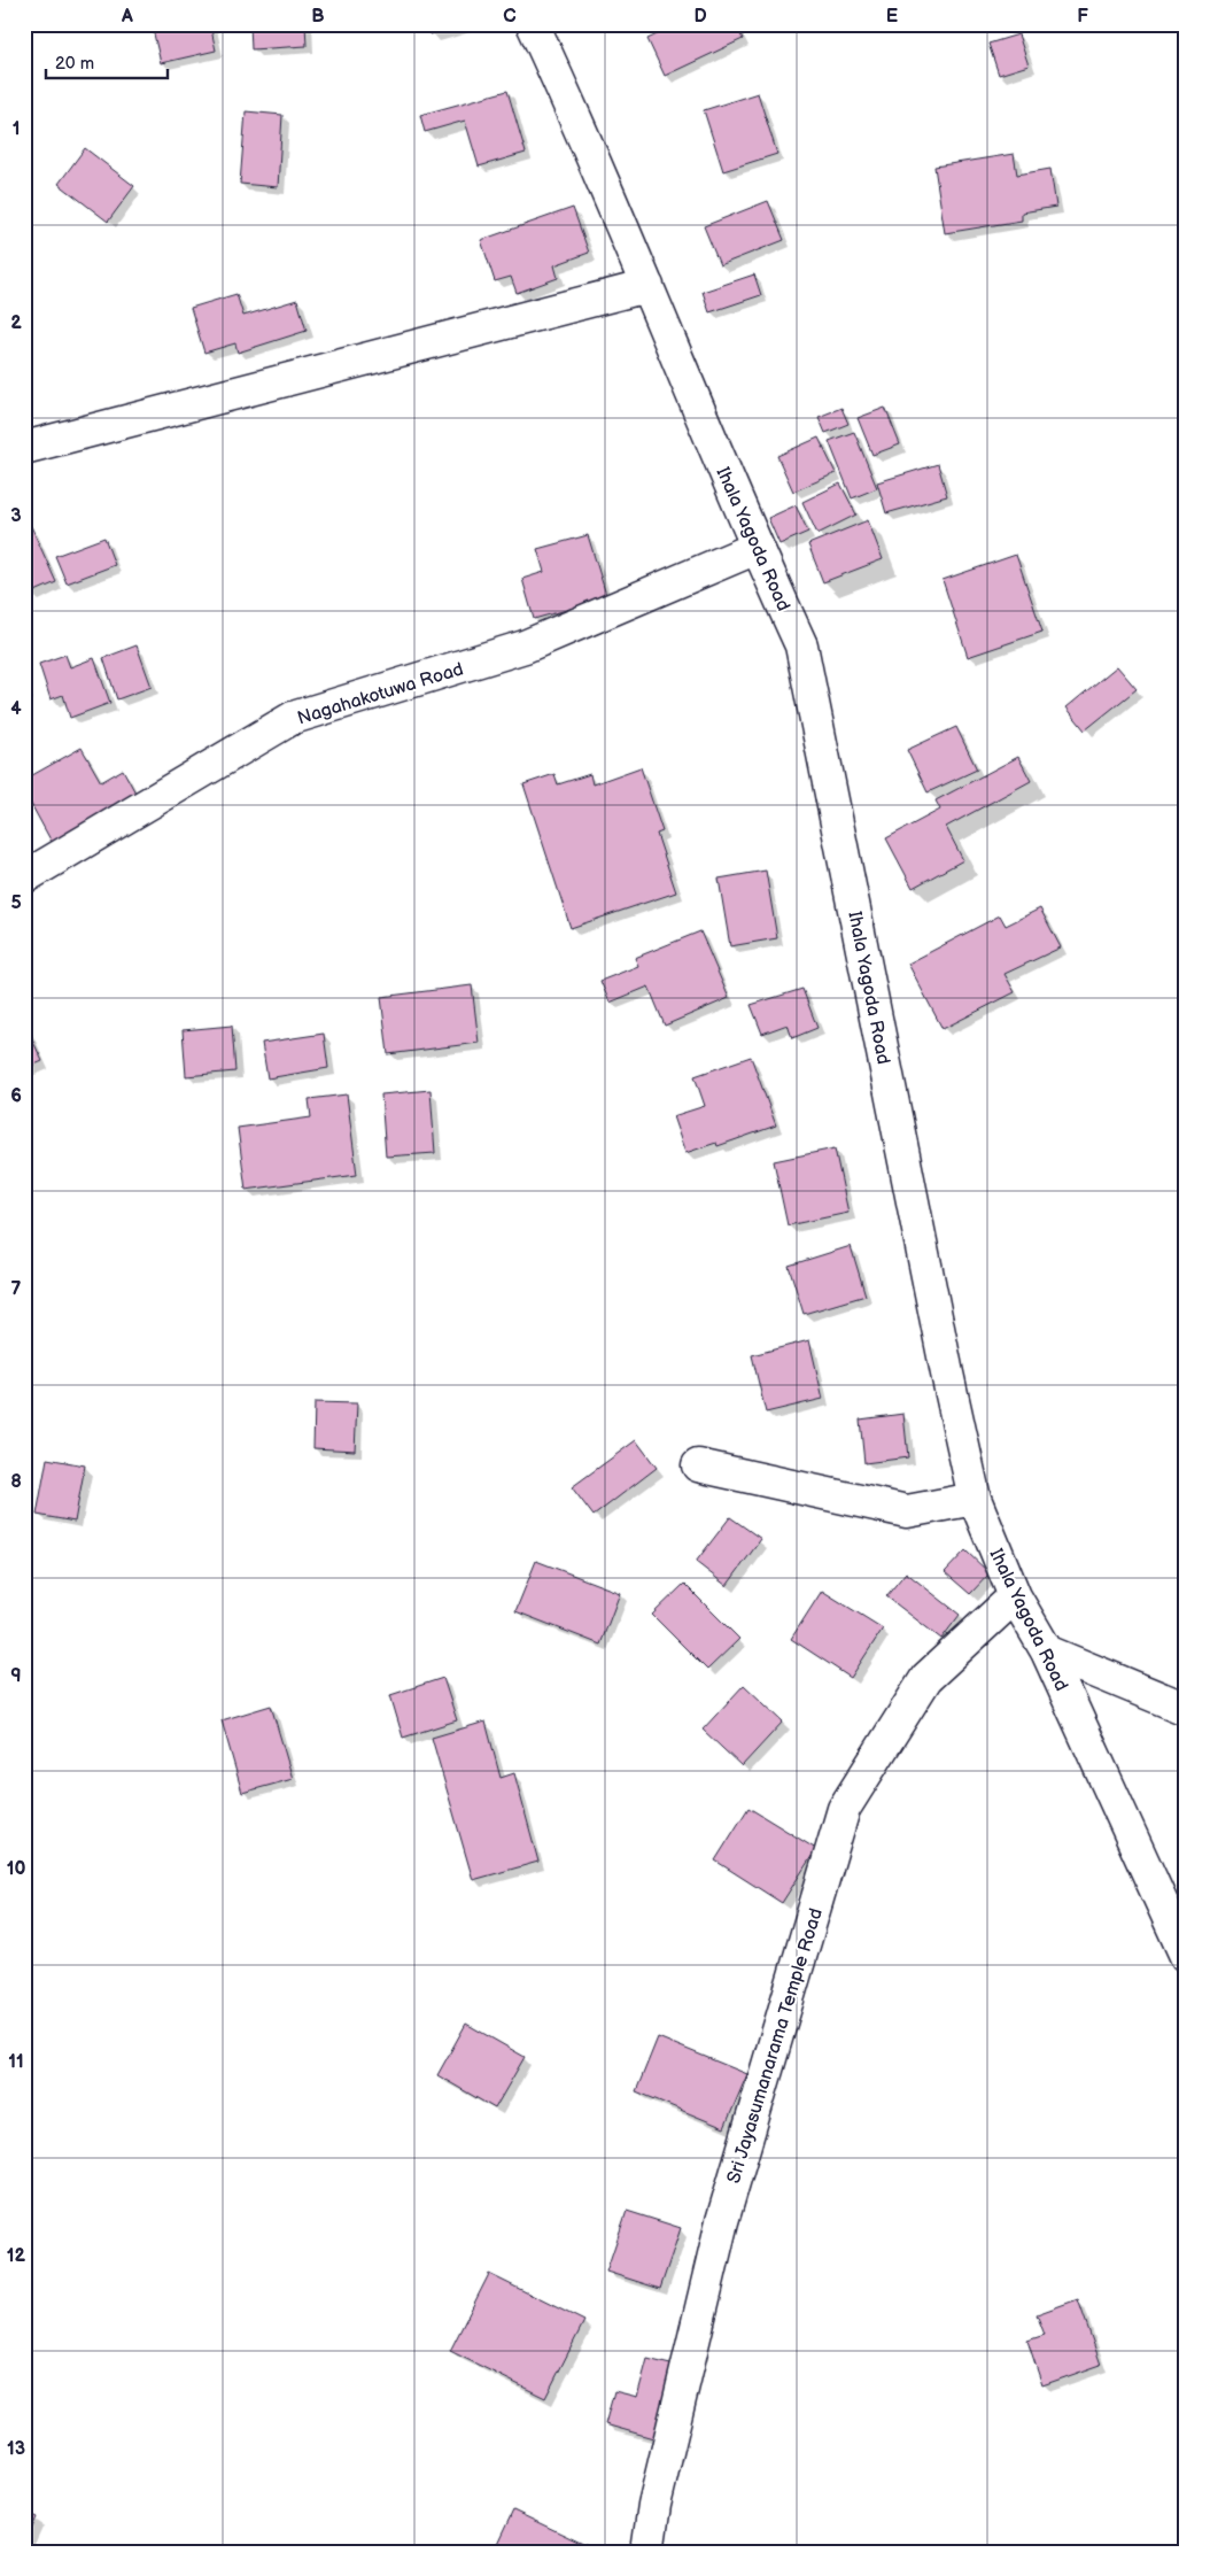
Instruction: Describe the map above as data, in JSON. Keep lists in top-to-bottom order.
{
  "streets": {
    "street": ["Ihala Yagoda Road", "Nagahakotuwa Road", "Sri Jayasumanarama Temple Road"]
  },
  "crossings": [
    ["Ihala Yagoda Road", "Nagahakotuwa Road"],
    ["Ihala Yagoda Road", "Sri Jayasumanarama Temple Road"]
  ],
  "scale_bar": "20 m",
  "grid": {
    "columns": [
      "A",
      "B",
      "C",
      "D",
      "E",
      "F"
    ],
    "rows": [
      "1",
      "2",
      "3",
      "4",
      "5",
      "6",
      "7",
      "8",
      "9",
      "10",
      "11",
      "12",
      "13"
    ]
  }
}
